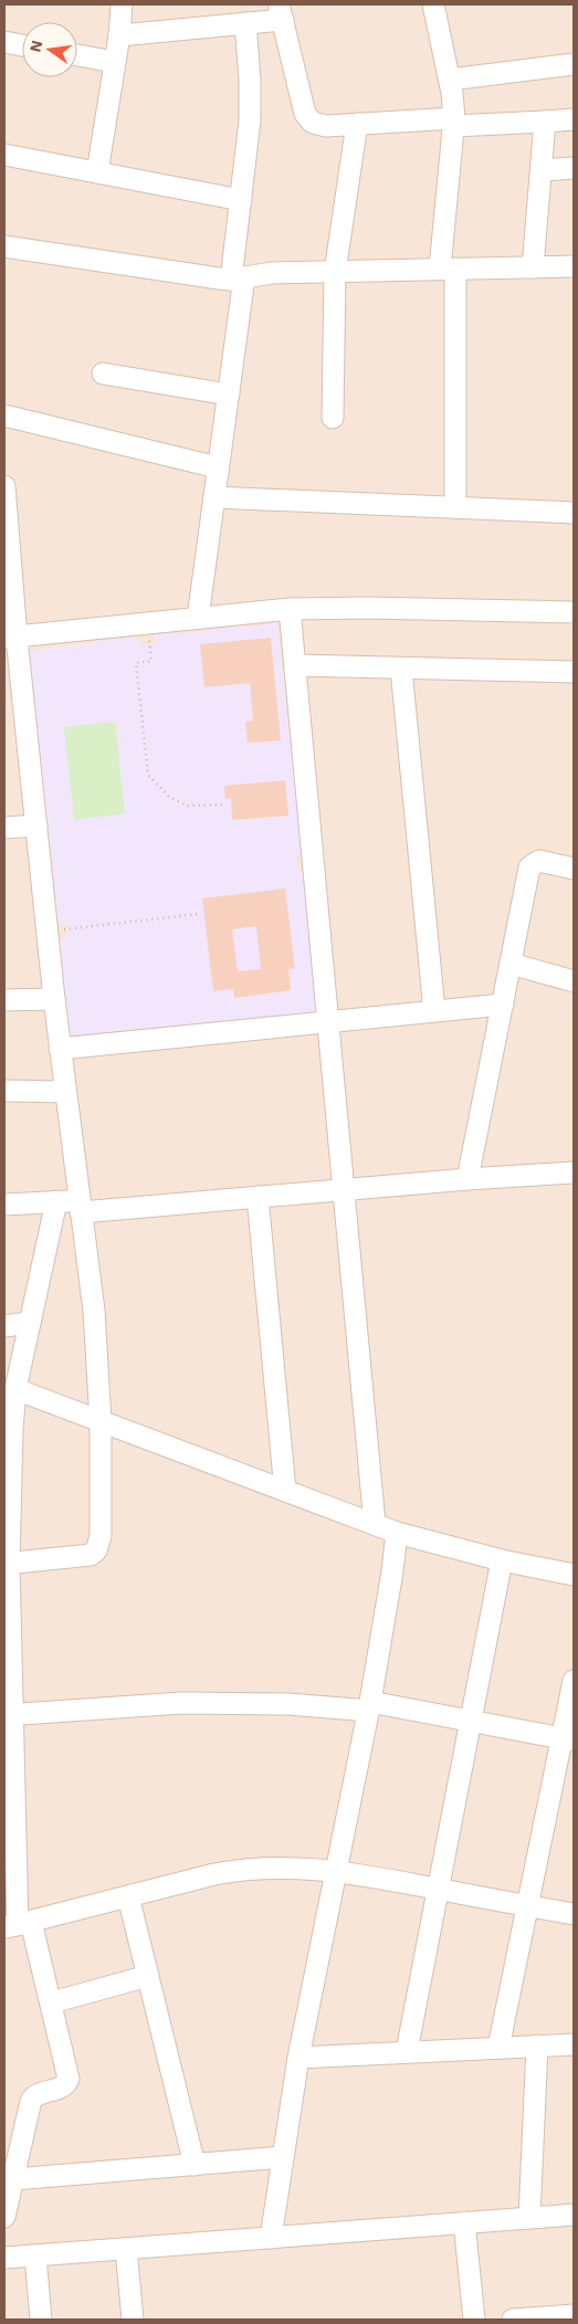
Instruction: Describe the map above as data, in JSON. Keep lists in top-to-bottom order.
{
  "north": "left"
}
